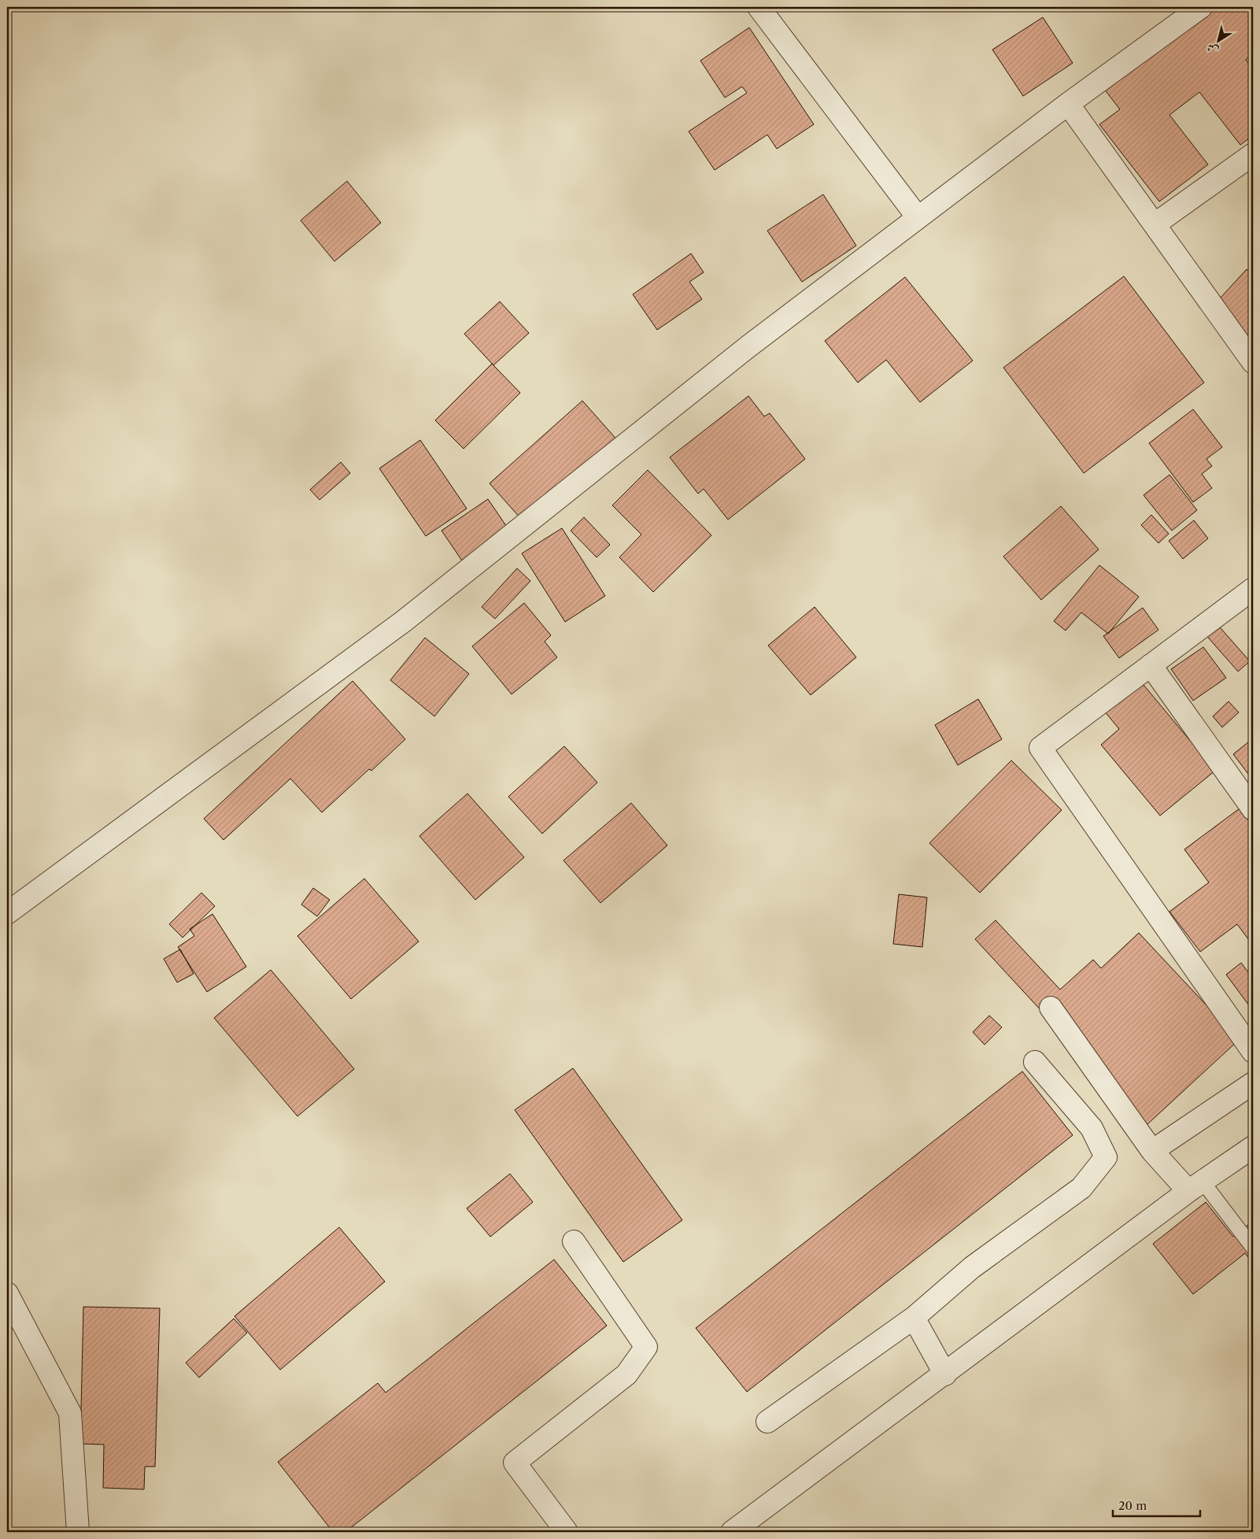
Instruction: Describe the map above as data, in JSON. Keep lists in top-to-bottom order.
{
  "scale_bar": "20 m",
  "north": "bottom left"
}
